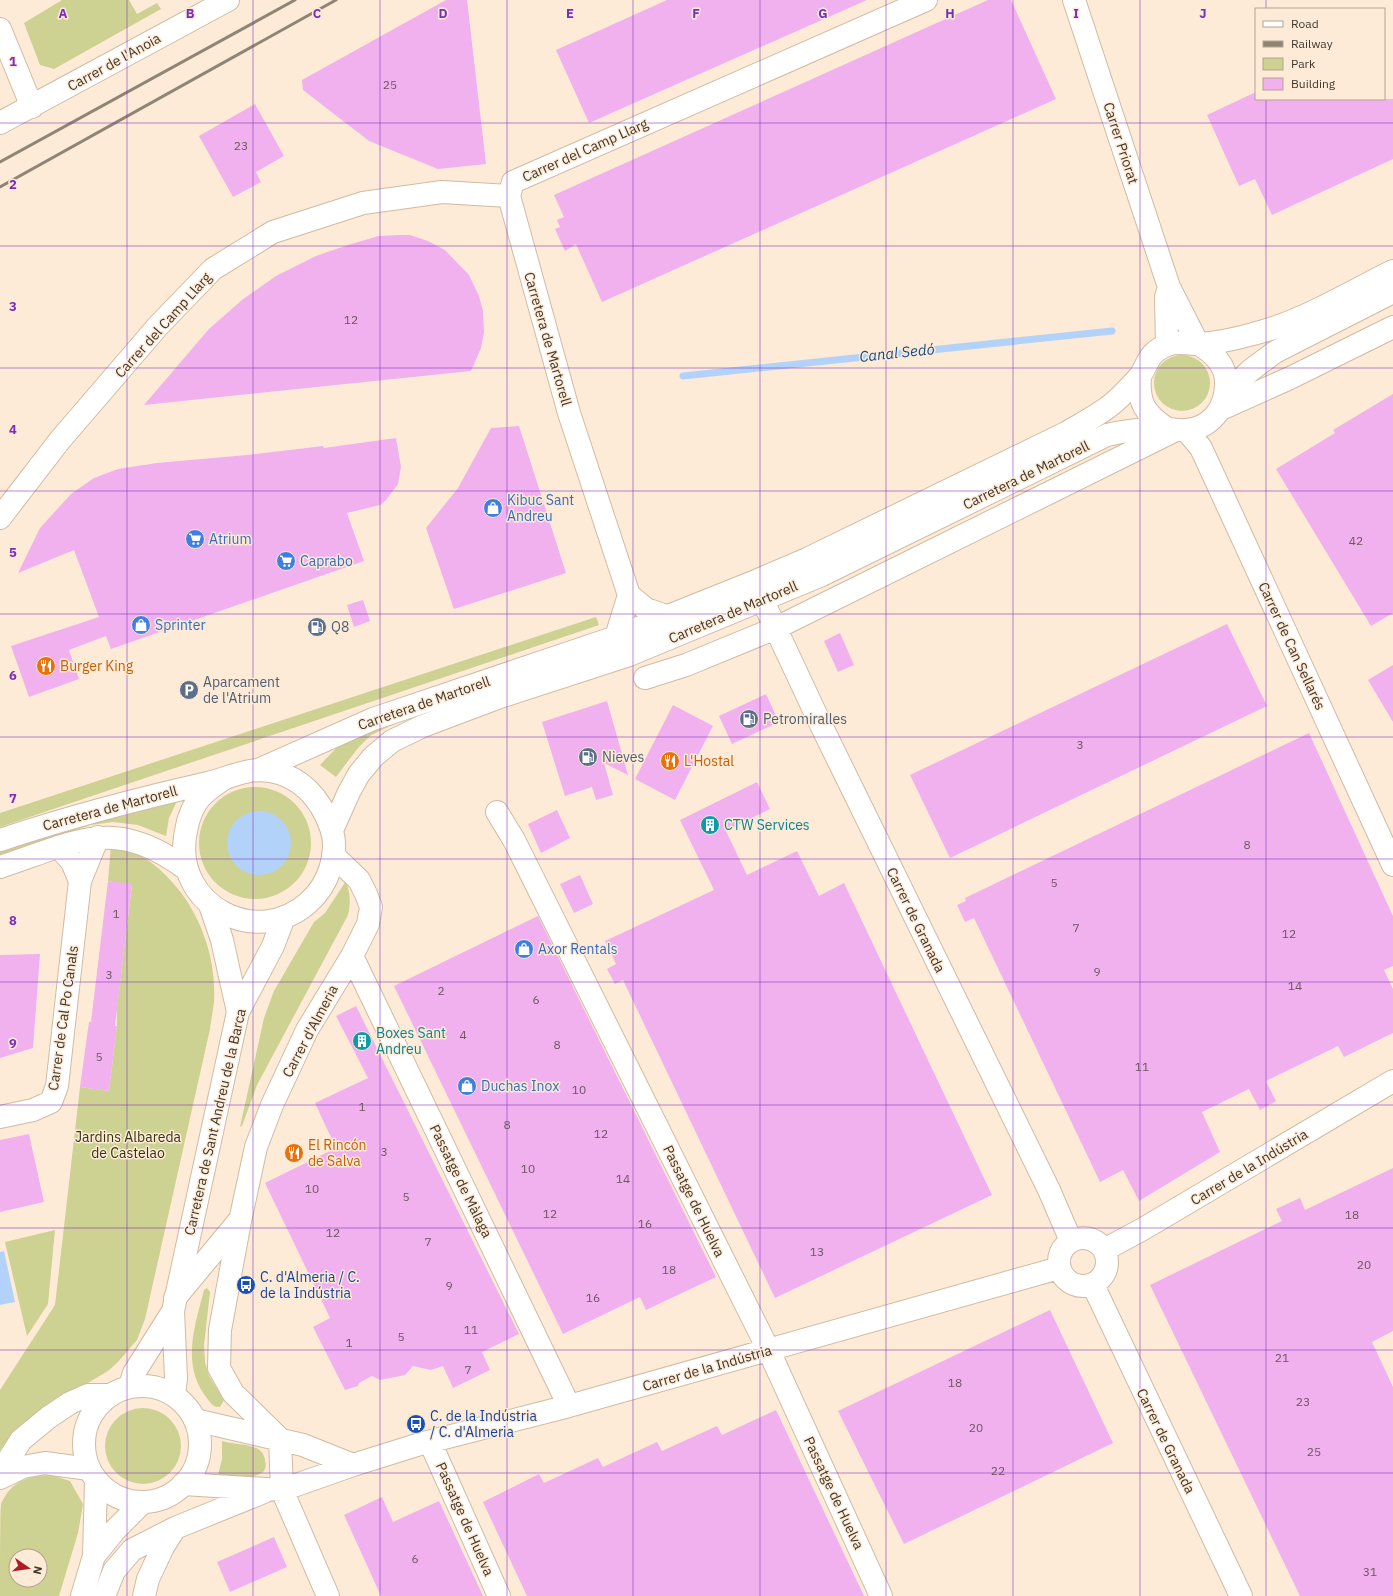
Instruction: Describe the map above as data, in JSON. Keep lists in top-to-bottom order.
{
  "streets": {
    "street": [
      "Carrer de l'Anoia",
      "Carrer Priorat",
      "Carrer del Camp Llarg",
      "Carretera de Martorell",
      "Carrer de Can Sellarés",
      "Carrer de Granada",
      "Carrer de Cal Po Canals",
      "Carrer d'Almeria",
      "Carretera de Sant Andreu de la Barca",
      "Carrer de la Indústria",
      "Passatge de Màlaga",
      "Passatge de Huelva"
    ]
  },
  "crossings": [
    ["Carrer Priorat", "Carretera de Martorell"],
    ["Carrer Priorat", "Carrer de Can Sellarés"],
    ["Carrer del Camp Llarg", "Carretera de Martorell"],
    ["Carretera de Martorell", "Carrer de Can Sellarés"],
    ["Carretera de Martorell", "Carrer de Granada"],
    ["Carretera de Martorell", "Carrer de Cal Po Canals"],
    ["Carretera de Martorell", "Carrer d'Almeria"],
    ["Carretera de Martorell", "Carretera de Sant Andreu de la Barca"],
    ["Carrer de Granada", "Carrer de la Indústria"],
    ["Carrer d'Almeria", "Carretera de Sant Andreu de la Barca"],
    ["Carrer d'Almeria", "Passatge de Màlaga"],
    ["Carretera de Sant Andreu de la Barca", "Carrer de la Indústria"],
    ["Carrer de la Indústria", "Passatge de Màlaga"],
    ["Carrer de la Indústria", "Passatge de Huelva"]
  ],
  "water": ["Canal Sedó"],
  "parks": ["Jardins Albareda de Castelao"],
  "places": {
    "shop": [
      "Kibuc Sant Andreu",
      "Sprinter",
      "Axor Rentals",
      "Duchas Inox"
    ],
    "supermarket": ["Atrium", "Caprabo"],
    "fuel station": ["Q8", "Petromiralles", "Nieves"],
    "restaurant": ["Burger King", "L'Hostal", "El Rincón de Salva"],
    "parking": ["Aparcament de l'Atrium"],
    "building": ["CTW Services", "Boxes Sant Andreu"],
    "bus stop": ["C. d'Almeria / C. de la Indústria", "C. de la Indústria / C. d'Almeria"]
  },
  "house_numbers": [
    "25",
    "23",
    "12",
    "42",
    "3",
    "8",
    "5",
    "1",
    "7",
    "12",
    "9",
    "3",
    "14",
    "2",
    "6",
    "4",
    "8",
    "5",
    "11",
    "10",
    "1",
    "8",
    "12",
    "3",
    "10",
    "14",
    "10",
    "5",
    "12",
    "18",
    "16",
    "12",
    "7",
    "13",
    "20",
    "18",
    "9",
    "16",
    "11",
    "5",
    "1",
    "21",
    "7",
    "18",
    "23",
    "20",
    "25",
    "22",
    "6",
    "31"
  ],
  "legend": [
    "Road",
    "Railway",
    "Park",
    "Building"
  ],
  "north": "right",
  "grid": {
    "columns": [
      "A",
      "B",
      "C",
      "D",
      "E",
      "F",
      "G",
      "H",
      "I",
      "J"
    ],
    "rows": [
      "1",
      "2",
      "3",
      "4",
      "5",
      "6",
      "7",
      "8",
      "9"
    ]
  }
}
